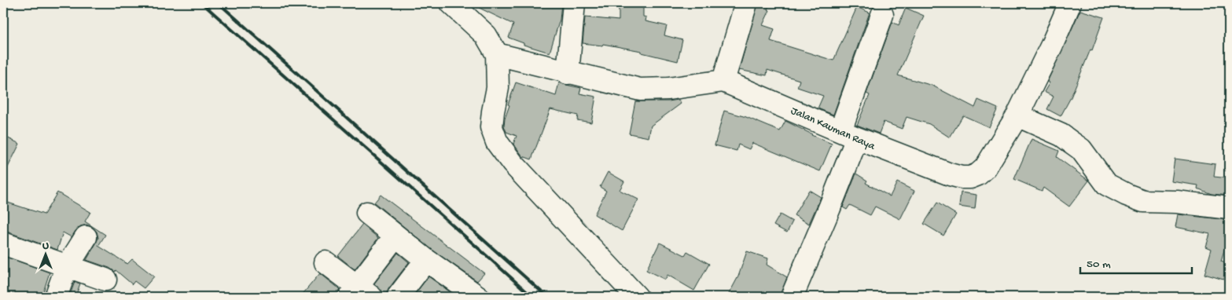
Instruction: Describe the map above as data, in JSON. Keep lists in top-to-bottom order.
{
  "streets": {
    "street": ["Jalan Kauman Raya"]
  },
  "scale_bar": "50 m",
  "north": "top"
}
